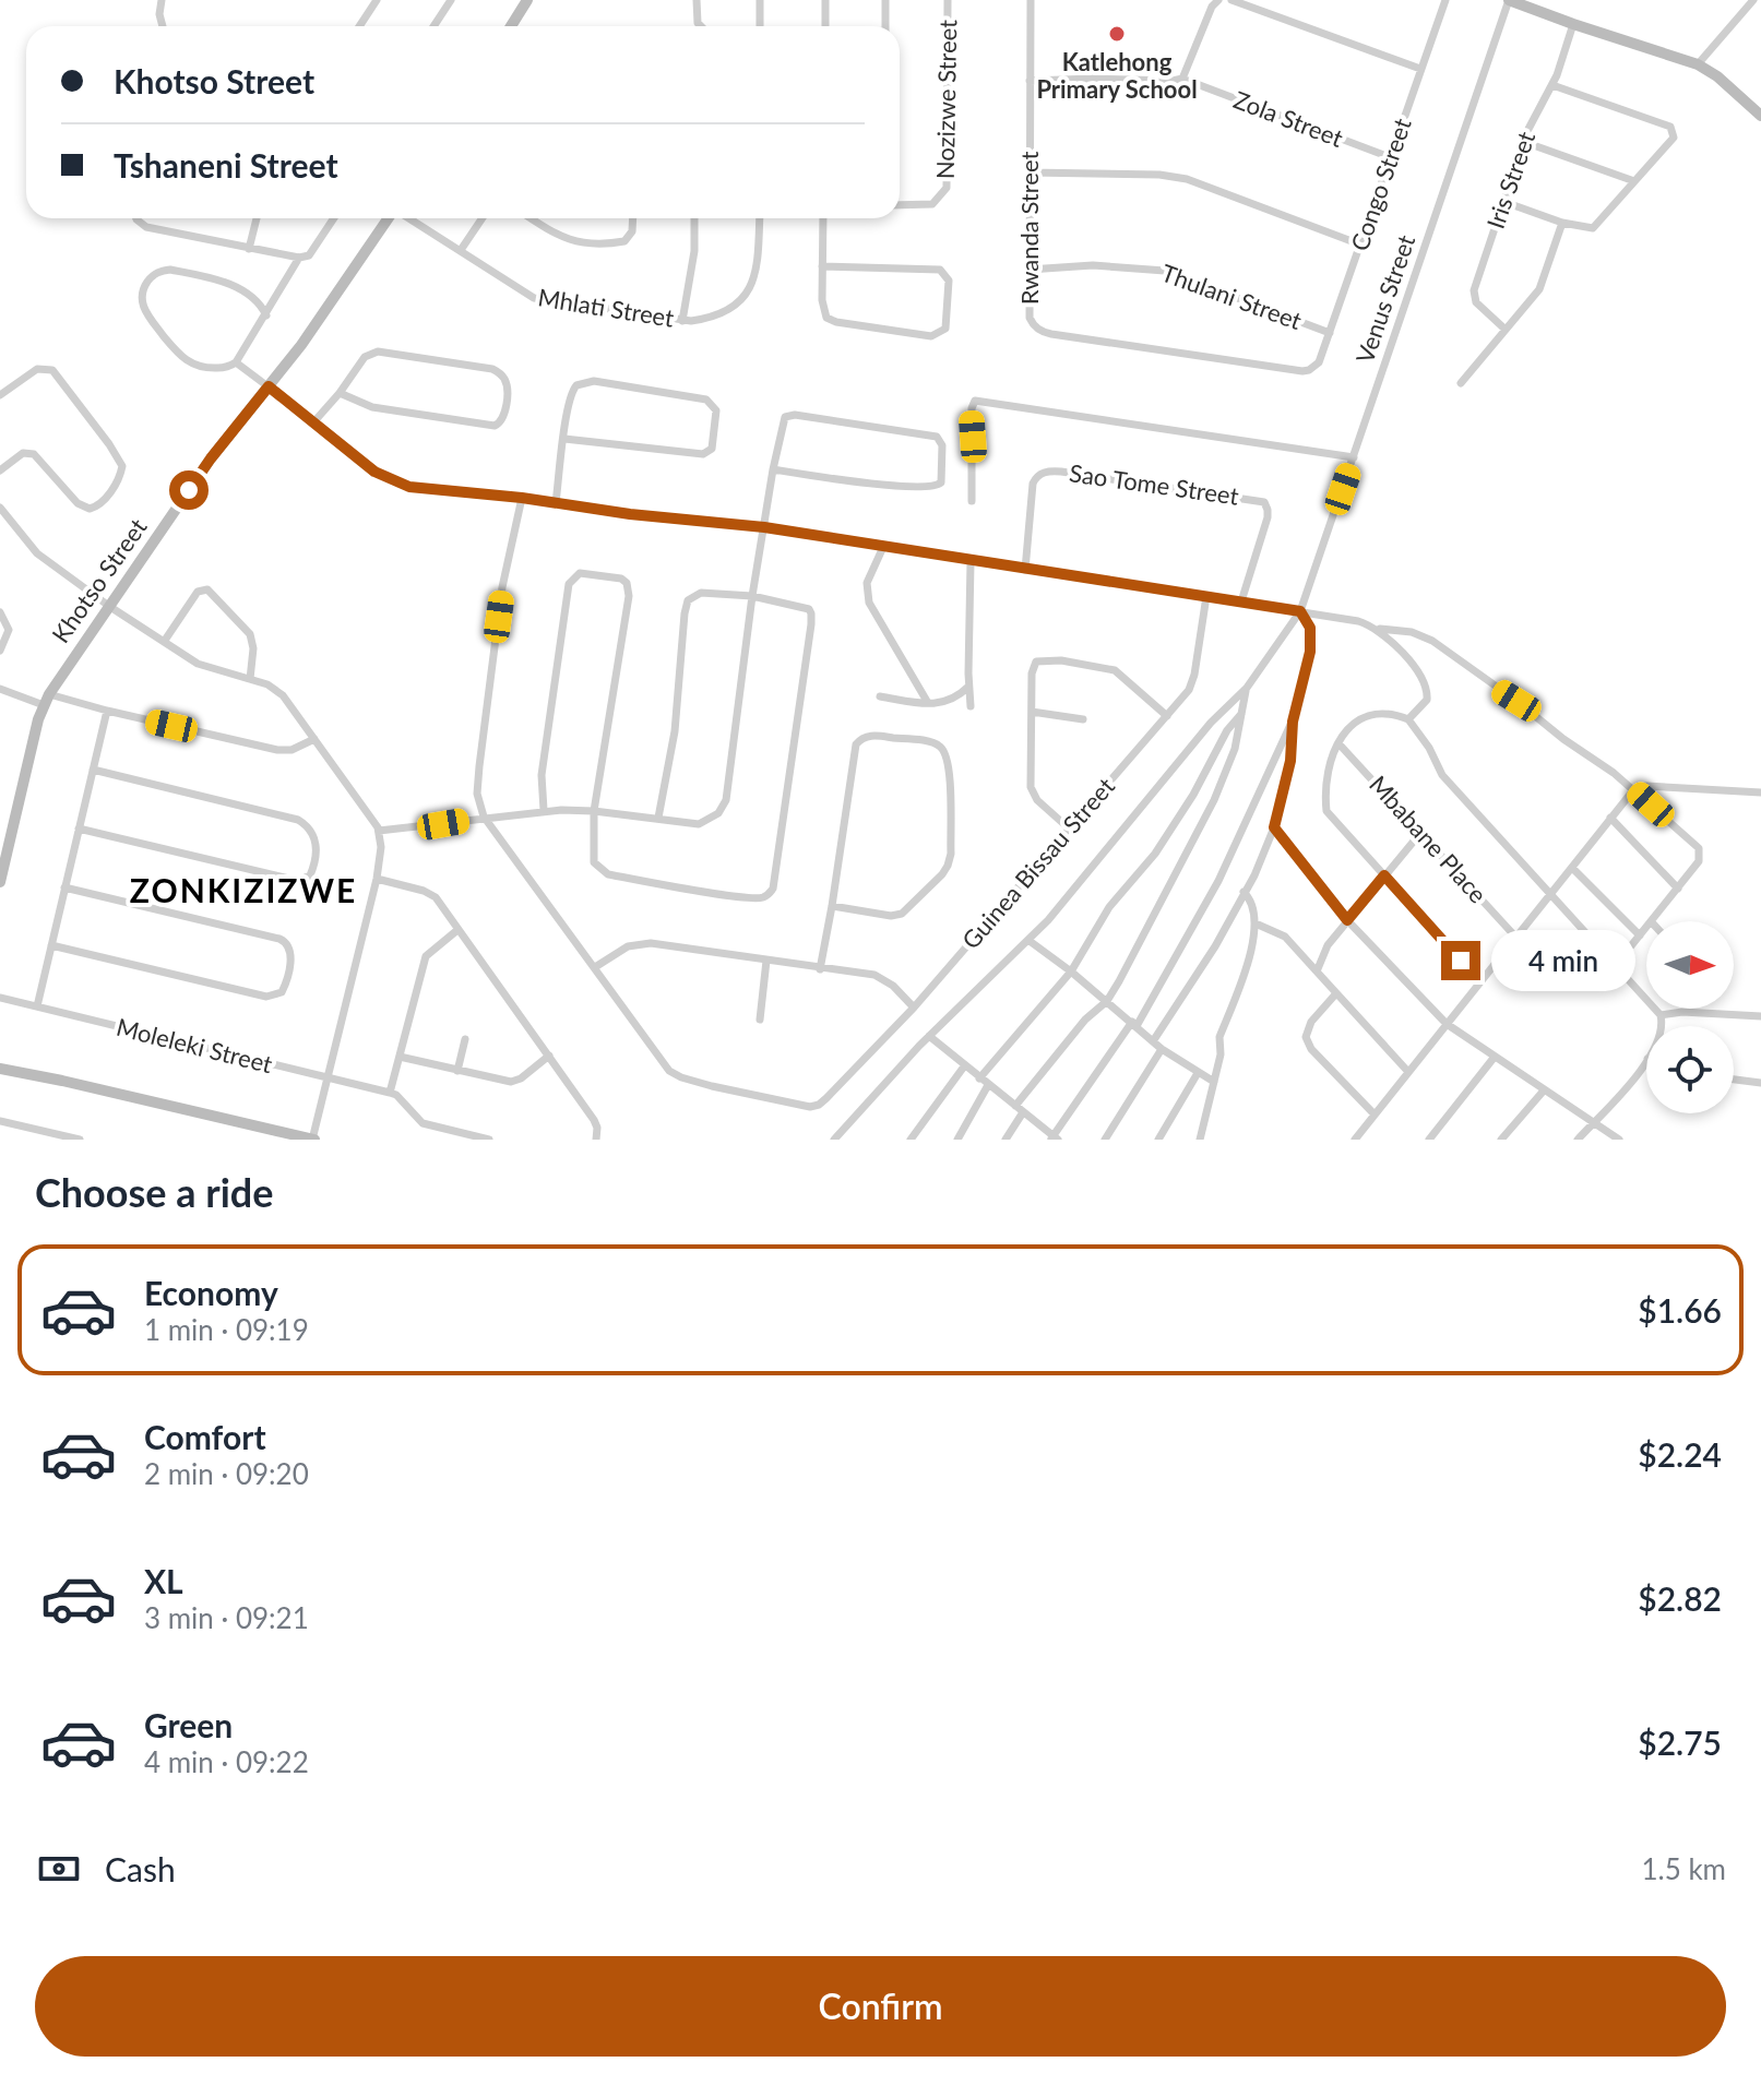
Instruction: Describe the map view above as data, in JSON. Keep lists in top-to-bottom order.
{
  "streets": {
    "street": [
      "Nozizwe Street",
      "Zola Street",
      "Iris Street",
      "Congo Street",
      "Rwanda Street",
      "Thulani Street",
      "Venus Street",
      "Mhlati Street",
      "Sao Tome Street",
      "Khotso Street",
      "Mbabane Place",
      "Guinea Bissau Street",
      "Moleleki Street"
    ]
  },
  "crossings": [
    ["Zola Street", "Congo Street"],
    ["Zola Street", "Rwanda Street"],
    ["Congo Street", "Rwanda Street"],
    ["Congo Street", "Thulani Street"],
    ["Rwanda Street", "Thulani Street"]
  ],
  "districts": ["ZONKIZIZWE"],
  "places": ["Katlehong Primary School"],
  "north": "right",
  "page": {
    "banner": ["Khotso Street", "Tshaneni Street"],
    "bubble": "4 min",
    "heading": "Choose a ride",
    "list": [
      {
        "name": "Economy",
        "note": "1 min · 09:19",
        "value": "$1.66"
      },
      {
        "name": "Comfort",
        "note": "2 min · 09:20",
        "value": "$2.24"
      },
      {
        "name": "XL",
        "note": "3 min · 09:21",
        "value": "$2.82"
      },
      {
        "name": "Green",
        "note": "4 min · 09:22",
        "value": "$2.75"
      }
    ],
    "pay": ["Cash", "1.5 km"],
    "buttons": "Confirm"
  }
}
